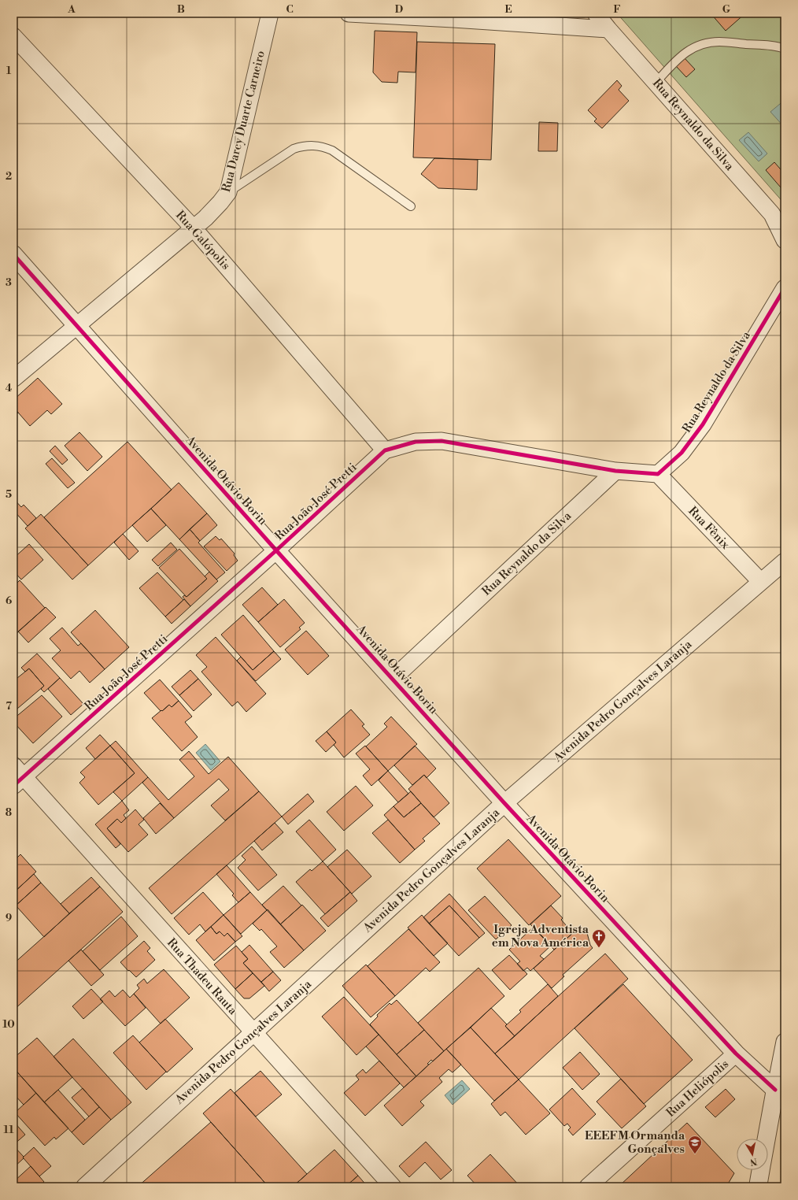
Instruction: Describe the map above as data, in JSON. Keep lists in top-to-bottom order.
{
  "streets": {
    "street": [
      "Rua Darcy Duarte Carneiro",
      "Rua Reynaldo da Silva",
      "Rua Galópolis",
      "Avenida Otávio Borin",
      "Rua João José Pretti",
      "Rua Fênix",
      "Avenida Pedro Gonçalves Laranja",
      "Rua Thadeu Rauta",
      "Rua Heliópolis"
    ]
  },
  "crossings": [
    ["Rua Darcy Duarte Carneiro", "Rua Galópolis"],
    ["Rua Darcy Duarte Carneiro", "Avenida Otávio Borin"],
    ["Rua Reynaldo da Silva", "Avenida Otávio Borin"],
    ["Rua Reynaldo da Silva", "Rua João José Pretti"],
    ["Rua Reynaldo da Silva", "Rua Fênix"],
    ["Rua Galópolis", "Rua João José Pretti"],
    ["Avenida Otávio Borin", "Rua João José Pretti"],
    ["Avenida Otávio Borin", "Avenida Pedro Gonçalves Laranja"],
    ["Avenida Otávio Borin", "Rua Heliópolis"],
    ["Rua João José Pretti", "Rua Thadeu Rauta"],
    ["Rua Fênix", "Avenida Pedro Gonçalves Laranja"],
    ["Avenida Pedro Gonçalves Laranja", "Rua Thadeu Rauta"]
  ],
  "places": {
    "church": ["Igreja Adventista em Nova América"],
    "school or university": ["EEEFM Ormanda Gonçalves"]
  },
  "north": "bottom",
  "grid": {
    "columns": [
      "A",
      "B",
      "C",
      "D",
      "E",
      "F",
      "G"
    ],
    "rows": [
      "1",
      "2",
      "3",
      "4",
      "5",
      "6",
      "7",
      "8",
      "9",
      "10",
      "11"
    ]
  }
}
